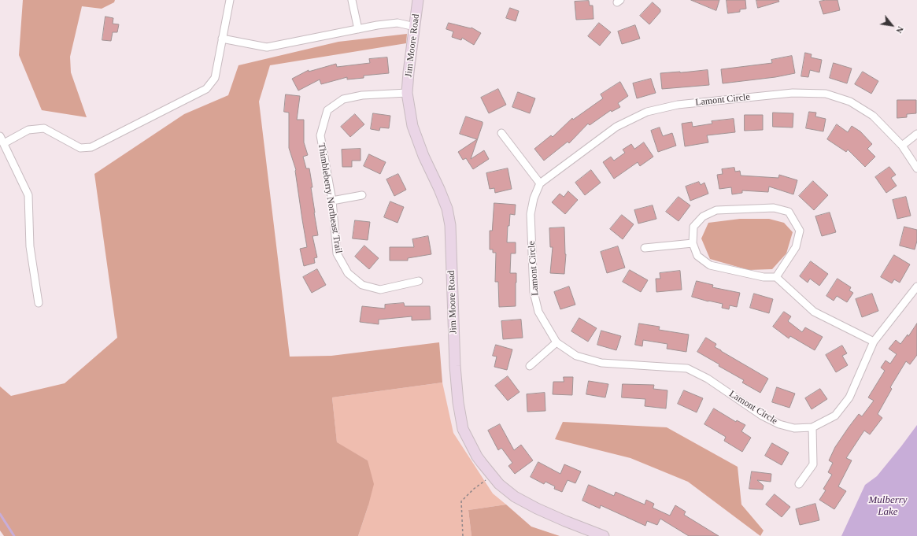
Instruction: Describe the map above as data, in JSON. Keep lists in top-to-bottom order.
{
  "streets": {
    "street": ["Jim Moore Road", "Lamont Circle", "Thimbleberry Northeast Trail"]
  },
  "crossings": [
    ["Jim Moore Road", "Thimbleberry Northeast Trail"]
  ],
  "water": ["Mulberry Lake"],
  "north": "bottom right"
}
